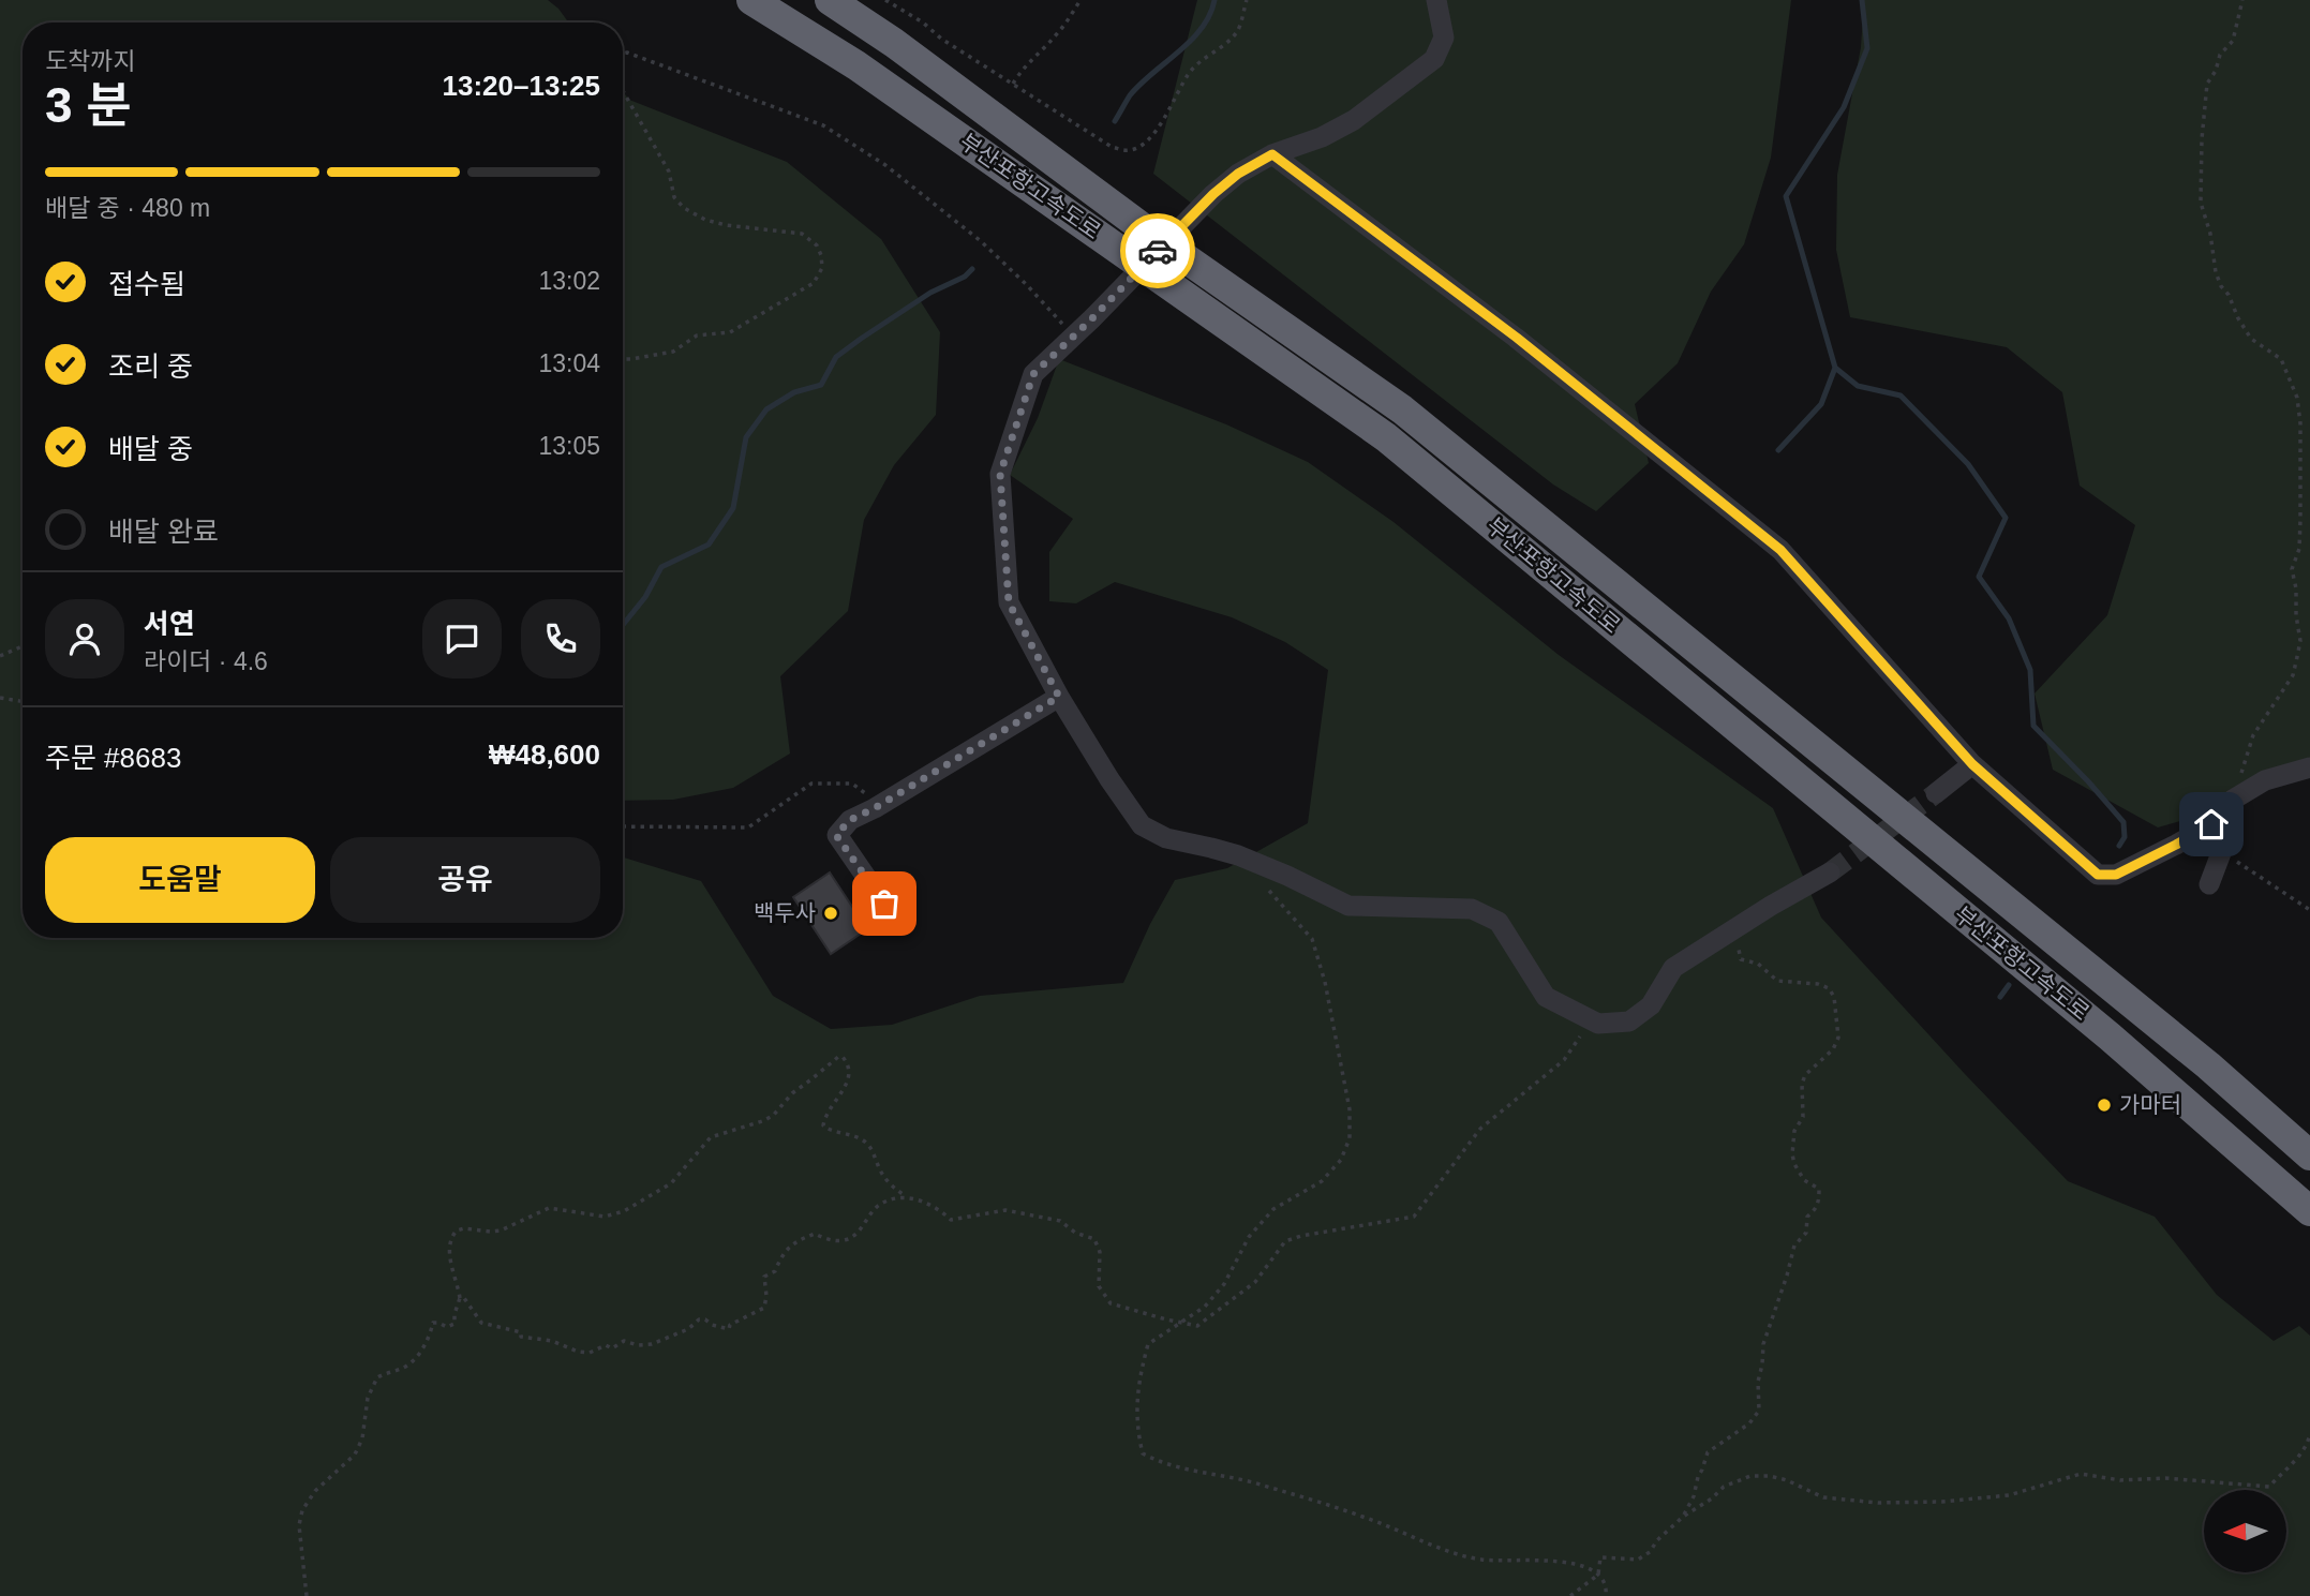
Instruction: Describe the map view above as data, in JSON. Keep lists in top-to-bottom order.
{
  "streets": {
    "highway": ["부산포항고속도로"]
  },
  "places": ["백두사", "가마터"],
  "north": "left",
  "page": {
    "heading": ["3 분", "도착까지", "13:20–13:25"],
    "panel": [
      "서연",
      "라이더 · 4.6",
      "주문 #8683",
      "₩48,600"
    ],
    "bar": "배달 중 · 480 m",
    "list": [
      ["접수됨", "13:02"],
      ["조리 중", "13:04"],
      ["배달 중", "13:05"],
      "배달 완료"
    ],
    "buttons": ["도움말", "공유"]
  }
}
